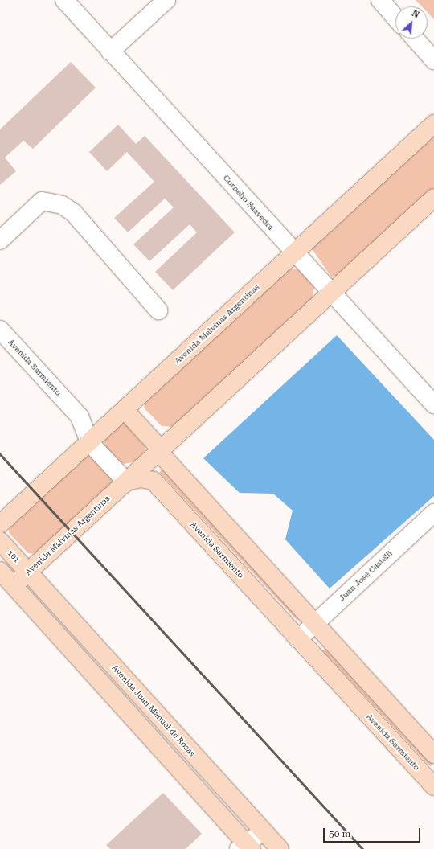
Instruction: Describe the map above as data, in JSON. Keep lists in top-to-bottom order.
{
  "streets": {
    "main road": [
      "Avenida Malvinas Argentinas",
      "Avenida Sarmiento",
      "101",
      "Avenida Juan Manuel de Rosas"
    ],
    "street": ["Cornelio Saavedra", "Juan José Castelli"]
  },
  "crossings": [
    ["Cornelio Saavedra", "Avenida Malvinas Argentinas"],
    ["Avenida Malvinas Argentinas", "Avenida Sarmiento"],
    ["Avenida Malvinas Argentinas", "101"],
    ["Avenida Malvinas Argentinas", "Avenida Juan Manuel de Rosas"],
    ["Avenida Sarmiento", "Juan José Castelli"],
    ["101", "Avenida Juan Manuel de Rosas"]
  ],
  "scale_bar": "50 m",
  "north": "top right"
}
